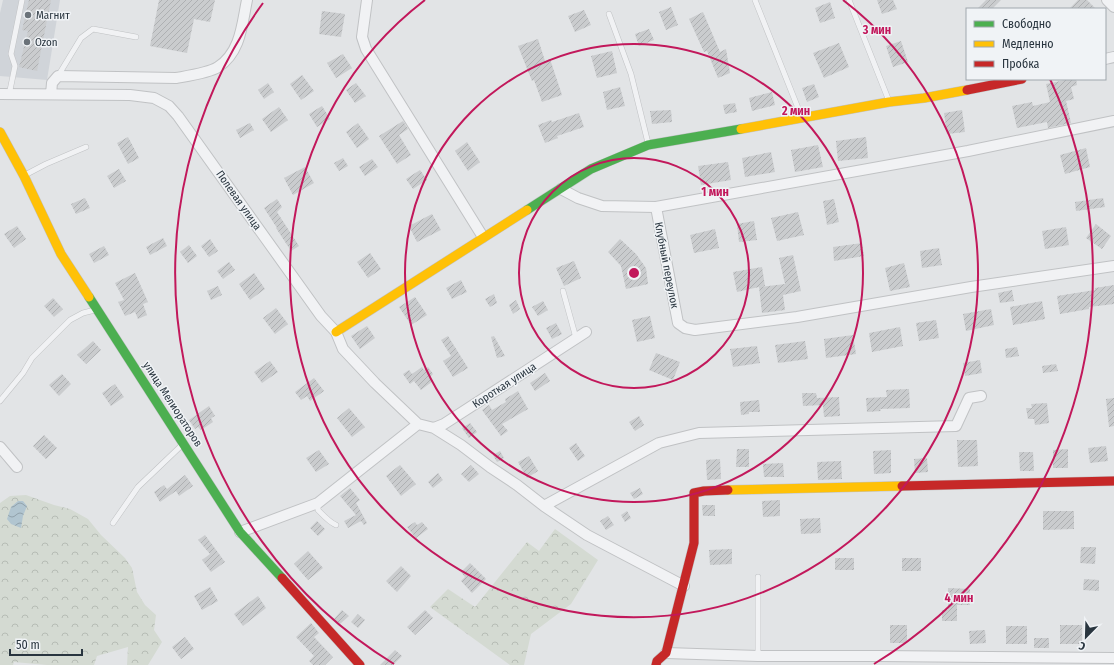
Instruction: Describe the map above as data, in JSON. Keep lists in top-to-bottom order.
{
  "streets": {
    "street": [
      "Полевая улица",
      "Клубный переулок",
      "Короткая улица",
      "улица Мелиораторов"
    ]
  },
  "places": ["Магнит", "Ozon"],
  "legend": ["Свободно", "Медленно", "Пробка"],
  "scale_bar": "50 m",
  "north": "bottom left",
  "rings": [
    "3 мин",
    "2 мин",
    "1 мин",
    "4 мин"
  ]
}
